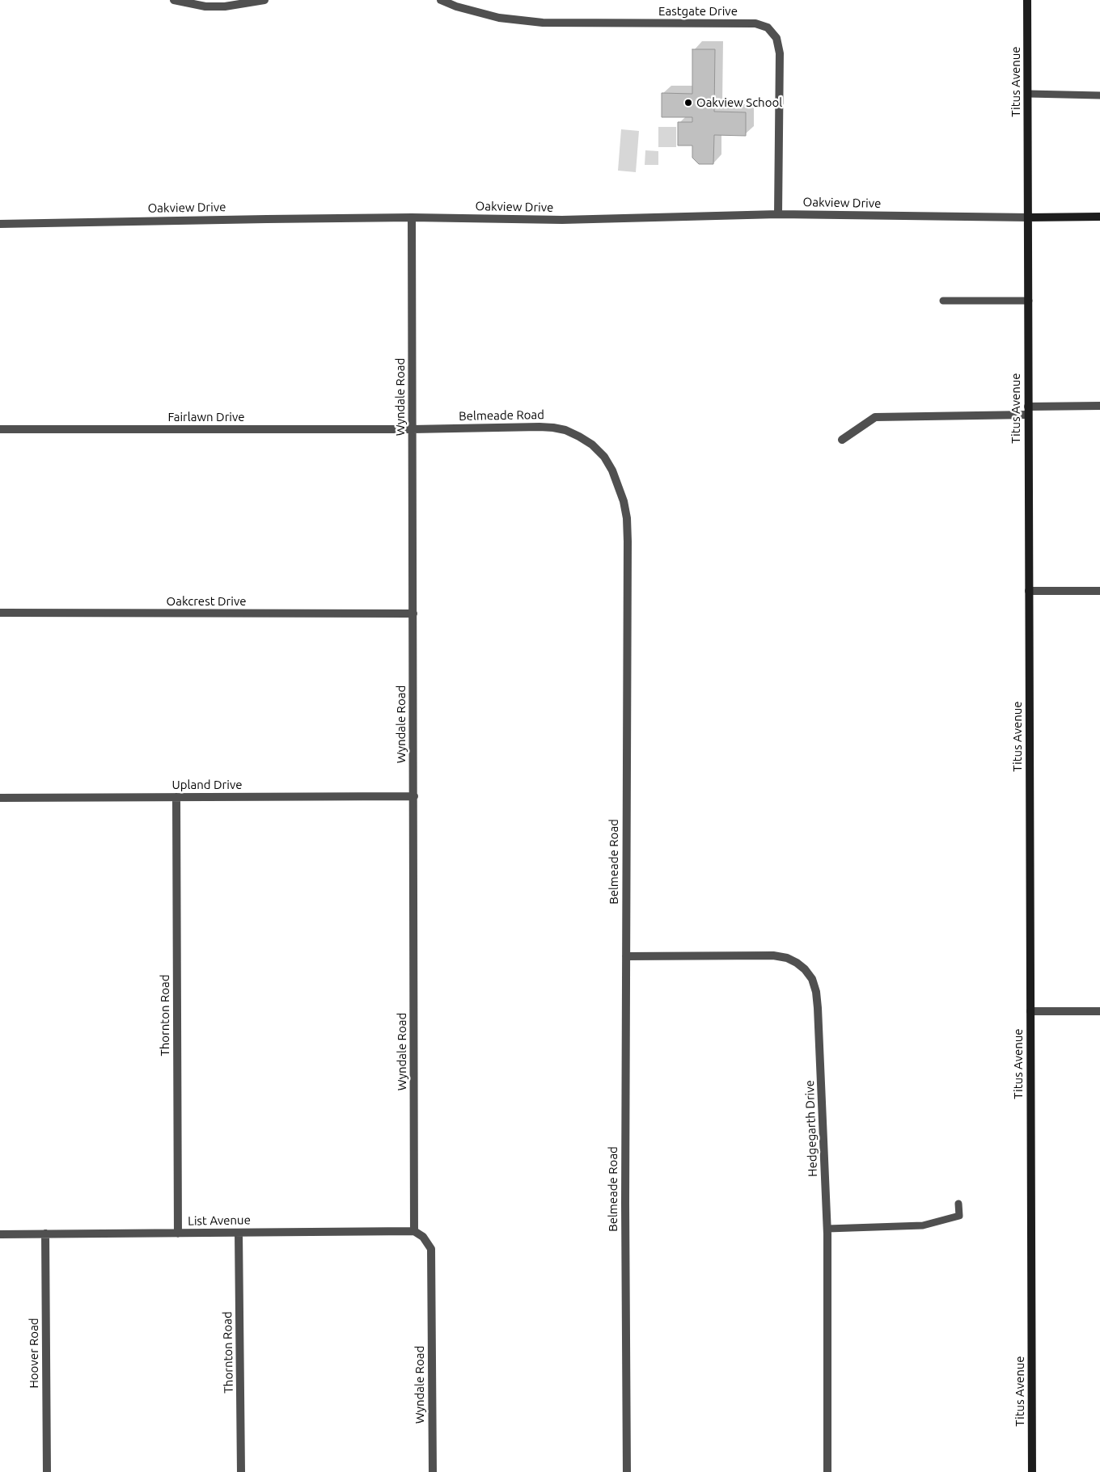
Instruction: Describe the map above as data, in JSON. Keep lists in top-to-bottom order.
{
  "streets": {
    "main road": ["Titus Avenue"],
    "street": [
      "Eastgate Drive",
      "Oakview Drive",
      "Wyndale Road",
      "Belmeade Road",
      "Fairlawn Drive",
      "Oakcrest Drive",
      "Upland Drive",
      "Thornton Road",
      "Hedgegarth Drive",
      "List Avenue",
      "Hoover Road"
    ]
  },
  "crossings": [
    ["Eastgate Drive", "Oakview Drive"],
    ["Titus Avenue", "Oakview Drive"],
    ["Oakview Drive", "Wyndale Road"],
    ["Wyndale Road", "Belmeade Road"],
    ["Wyndale Road", "Fairlawn Drive"],
    ["Wyndale Road", "Oakcrest Drive"],
    ["Wyndale Road", "Upland Drive"],
    ["Wyndale Road", "List Avenue"],
    ["Belmeade Road", "Fairlawn Drive"],
    ["Belmeade Road", "Hedgegarth Drive"],
    ["Upland Drive", "Thornton Road"],
    ["Thornton Road", "List Avenue"],
    ["List Avenue", "Hoover Road"]
  ],
  "places": ["Oakview School"]
}
